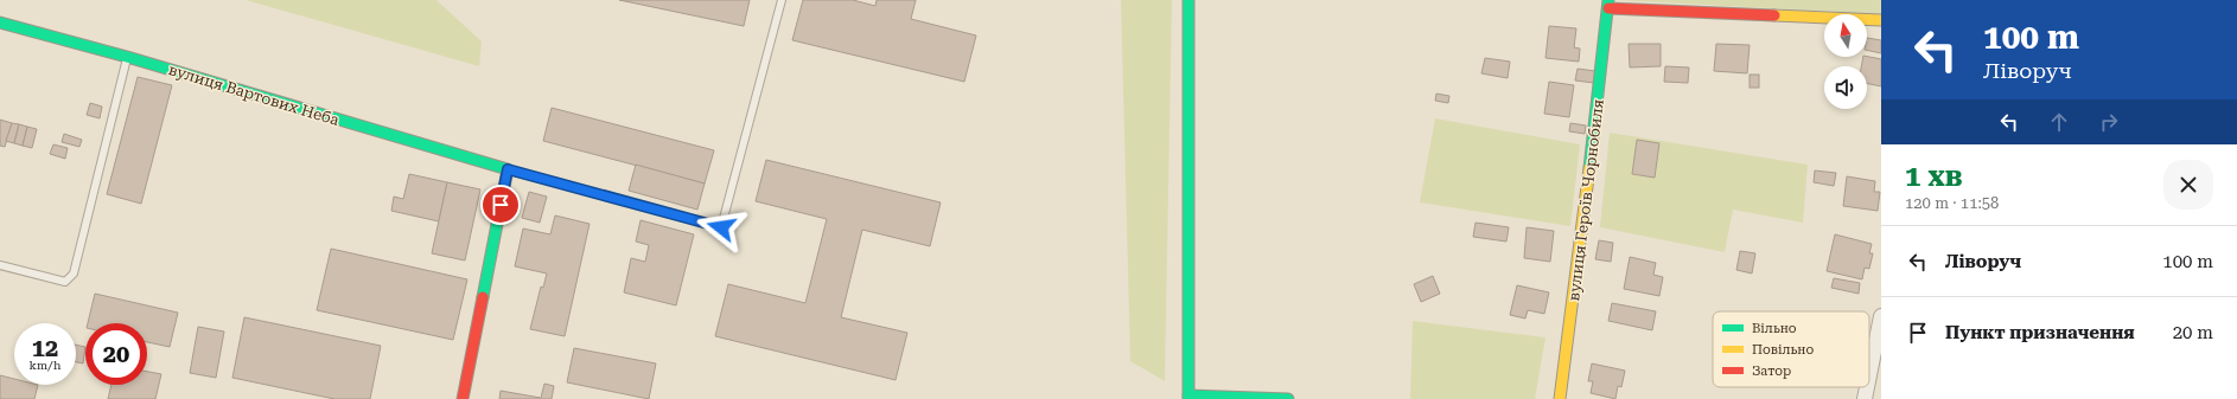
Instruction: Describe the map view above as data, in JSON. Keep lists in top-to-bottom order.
{
  "streets": {
    "street": ["вулиця Вартових Неба", "вулиця Героїв Чорнобиля"]
  },
  "legend": ["Вільно", "Повільно", "Затор"],
  "north": "top",
  "page": {
    "turn": ["100 m", "Ліворуч"],
    "heading": ["1 хв", "120 m · 11:58"],
    "list": [
      {
        "name": "Ліворуч",
        "value": "100 m"
      },
      {
        "name": "Пункт призначення",
        "value": "20 m"
      }
    ],
    "speed": "12 km/h",
    "limit": "20"
  }
}
